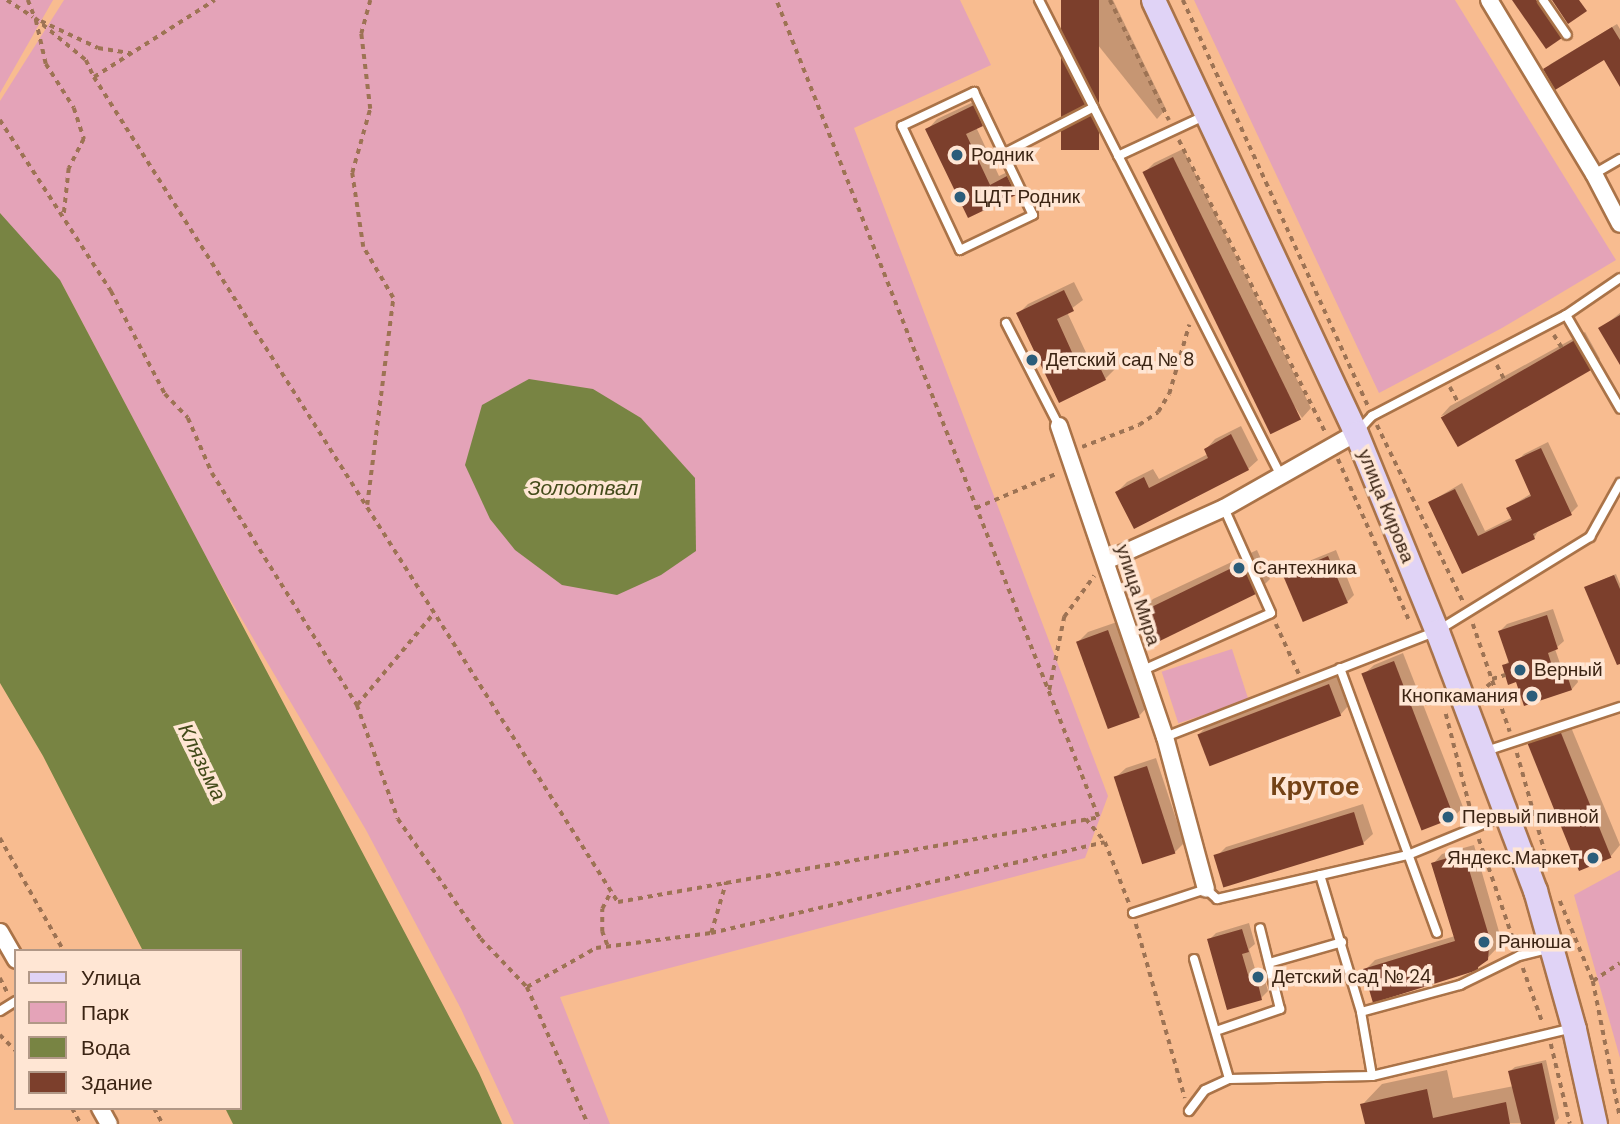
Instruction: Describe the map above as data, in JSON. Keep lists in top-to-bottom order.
{
  "streets": {
    "street": ["улица Кирова", "улица Мира"]
  },
  "districts": ["Крутое"],
  "water": ["Золоотвал", "Клязьма"],
  "places": [
    "Родник",
    "ЦДТ Родник",
    "Детский сад № 8",
    "Сантехника",
    "Верный",
    "Кнопкамания",
    "Первый пивной",
    "Яндекс.Маркет",
    "Ранюша",
    "Детский сад № 24"
  ],
  "legend": [
    "Улица",
    "Парк",
    "Вода",
    "Здание"
  ]
}
